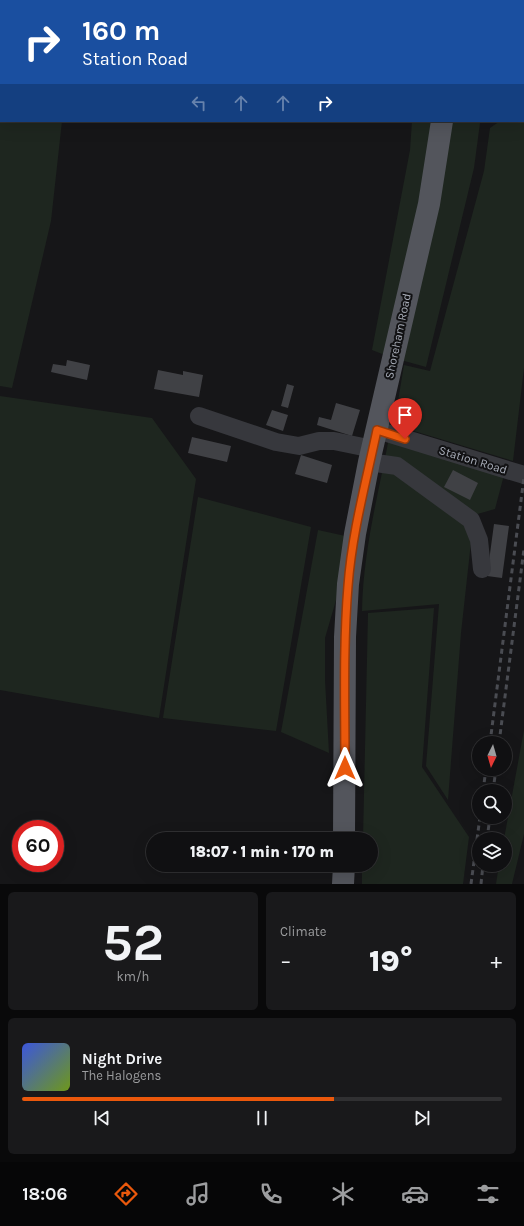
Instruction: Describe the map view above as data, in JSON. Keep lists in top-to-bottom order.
{
  "streets": {
    "main road": ["Shoreham Road"],
    "street": ["Station Road"]
  },
  "crossings": [
    ["Shoreham Road", "Station Road"]
  ],
  "north": "bottom",
  "page": {
    "turn": ["160 m", "Station Road"],
    "limit": "60",
    "trip": "18:07 · 1 min · 170 m",
    "tile": [
      ["52", "km/h"],
      "Climate"
    ],
    "heat": ["−", "19°", "+"],
    "song": ["Night Drive", "The Halogens"],
    "tabs": "18:06"
  }
}
